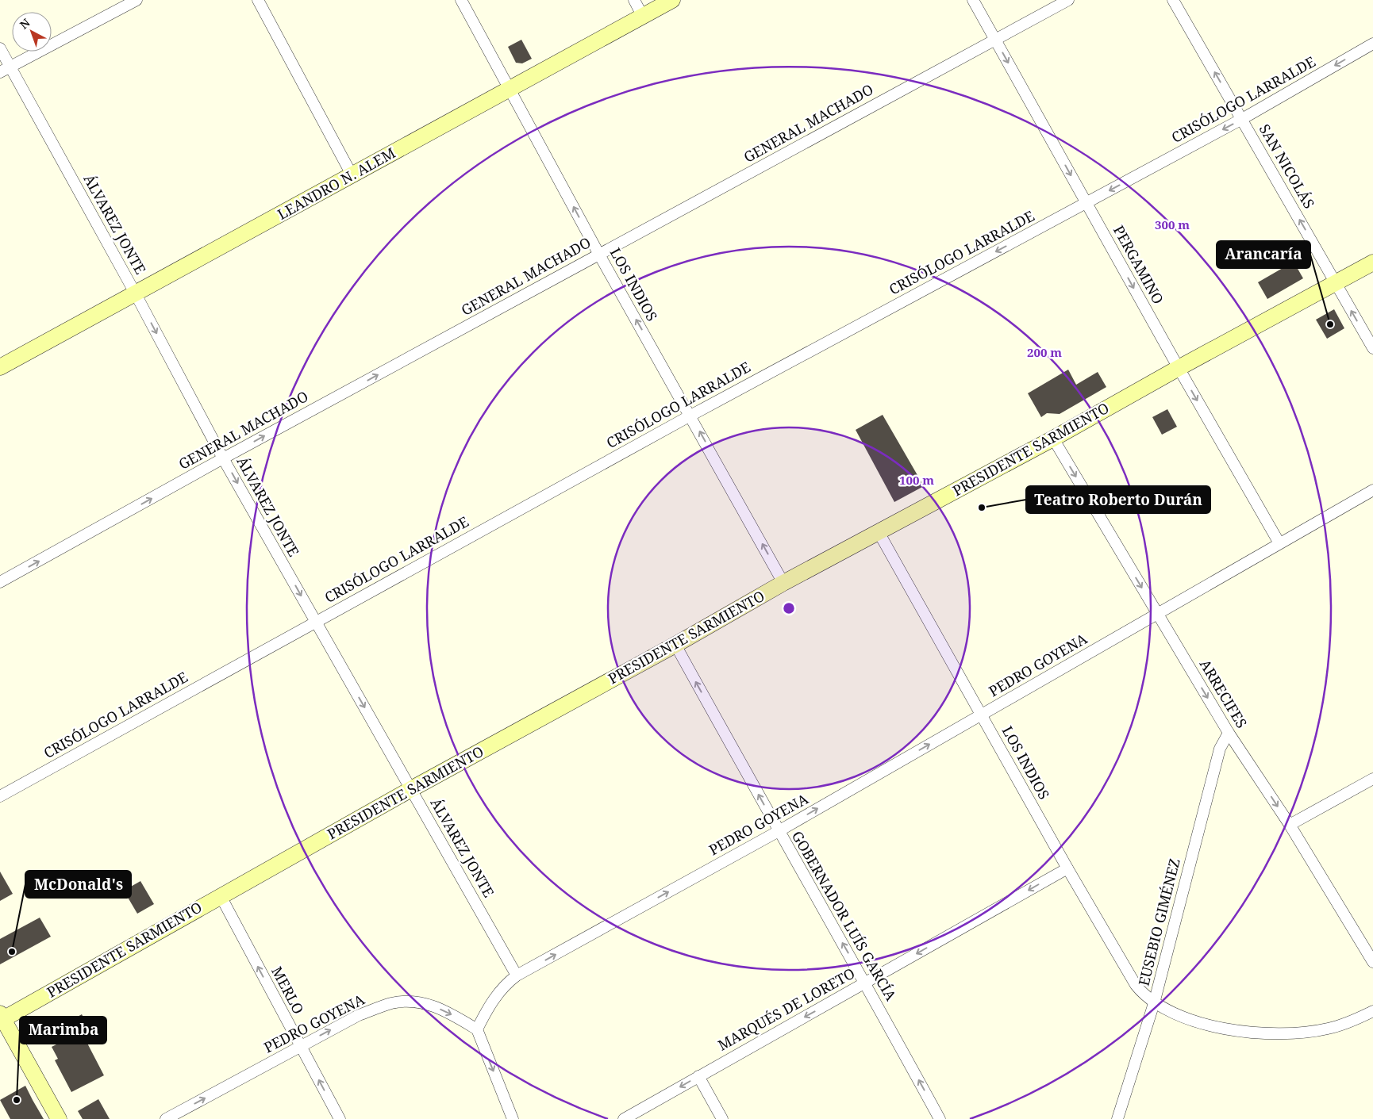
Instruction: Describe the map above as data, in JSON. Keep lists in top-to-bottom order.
{
  "streets": {
    "main road": ["LEANDRO N. ALEM", "PRESIDENTE SARMIENTO"],
    "street": [
      "CRISÓLOGO LARRALDE",
      "GENERAL MACHADO",
      "SAN NICOLÁS",
      "ÁLVAREZ JONTE",
      "PERGAMINO",
      "LOS INDIOS",
      "PEDRO GOYENA",
      "ARRECIFES",
      "GOBERNADOR LUÍS GARCÍA",
      "EUSEBIO GIMÉNEZ",
      "MERLO",
      "MARQUÉS DE LORETO"
    ]
  },
  "crossings": [
    ["CRISÓLOGO LARRALDE", "SAN NICOLÁS"],
    ["CRISÓLOGO LARRALDE", "ÁLVAREZ JONTE"],
    ["CRISÓLOGO LARRALDE", "PERGAMINO"],
    ["CRISÓLOGO LARRALDE", "LOS INDIOS"],
    ["GENERAL MACHADO", "ÁLVAREZ JONTE"],
    ["GENERAL MACHADO", "PERGAMINO"],
    ["GENERAL MACHADO", "LOS INDIOS"],
    ["SAN NICOLÁS", "PRESIDENTE SARMIENTO"],
    ["LEANDRO N. ALEM", "ÁLVAREZ JONTE"],
    ["LEANDRO N. ALEM", "LOS INDIOS"],
    ["ÁLVAREZ JONTE", "PRESIDENTE SARMIENTO"],
    ["ÁLVAREZ JONTE", "PEDRO GOYENA"],
    ["PERGAMINO", "PRESIDENTE SARMIENTO"],
    ["PERGAMINO", "PEDRO GOYENA"],
    ["LOS INDIOS", "PRESIDENTE SARMIENTO"],
    ["LOS INDIOS", "PEDRO GOYENA"],
    ["LOS INDIOS", "EUSEBIO GIMÉNEZ"],
    ["LOS INDIOS", "MARQUÉS DE LORETO"],
    ["PRESIDENTE SARMIENTO", "ARRECIFES"],
    ["PRESIDENTE SARMIENTO", "GOBERNADOR LUÍS GARCÍA"],
    ["PRESIDENTE SARMIENTO", "MERLO"],
    ["PEDRO GOYENA", "ARRECIFES"],
    ["PEDRO GOYENA", "GOBERNADOR LUÍS GARCÍA"],
    ["PEDRO GOYENA", "MERLO"],
    ["ARRECIFES", "EUSEBIO GIMÉNEZ"],
    ["GOBERNADOR LUÍS GARCÍA", "MARQUÉS DE LORETO"]
  ],
  "one_way": [
    "CRISÓLOGO LARRALDE",
    "GENERAL MACHADO",
    "SAN NICOLÁS",
    "ÁLVAREZ JONTE",
    "PERGAMINO",
    "LOS INDIOS",
    "PEDRO GOYENA",
    "ARRECIFES",
    "GOBERNADOR LUÍS GARCÍA",
    "MERLO",
    "MARQUÉS DE LORETO"
  ],
  "places": [
    "Arancaría",
    "Teatro Roberto Durán",
    "McDonald's",
    "Marimba"
  ],
  "north": "top left",
  "rings": ["300 m", "200 m", "100 m"]
}
